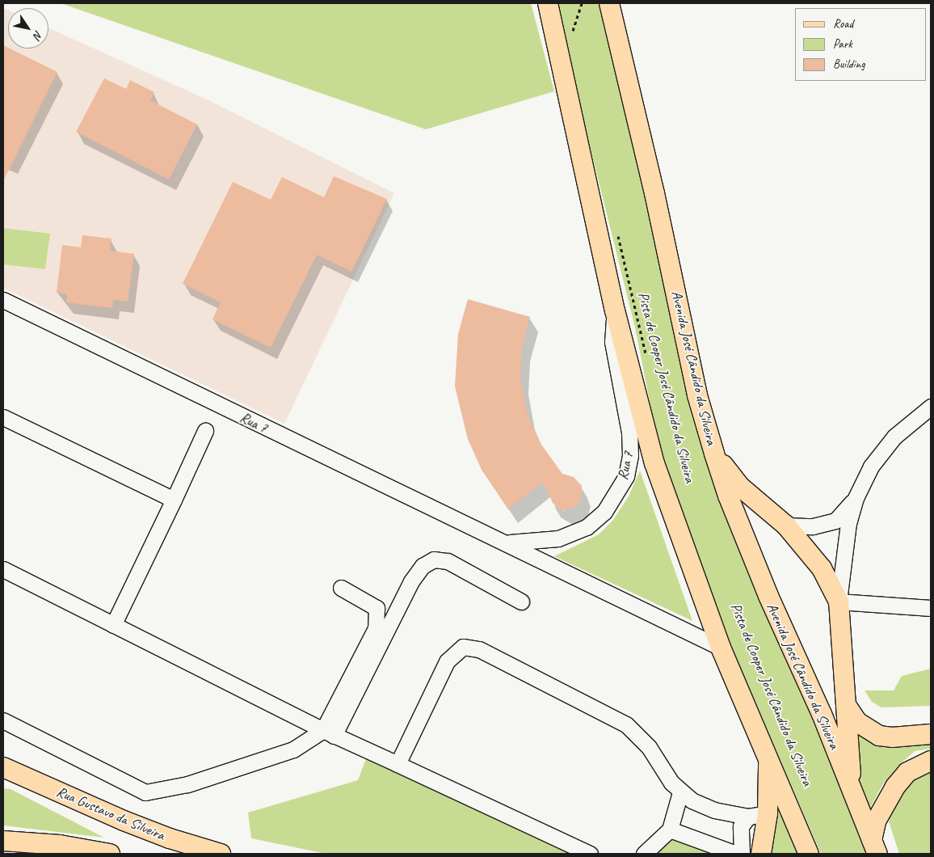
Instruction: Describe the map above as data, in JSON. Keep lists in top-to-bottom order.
{
  "streets": {
    "main road": ["Avenida José Cândido da Silveira", "Rua Gustavo da Silveira"],
    "street": ["Rua 7"],
    "path": ["Pista de Cooper José Cândido da Silveira"]
  },
  "legend": ["Road", "Park", "Building"],
  "north": "bottom right"
}
